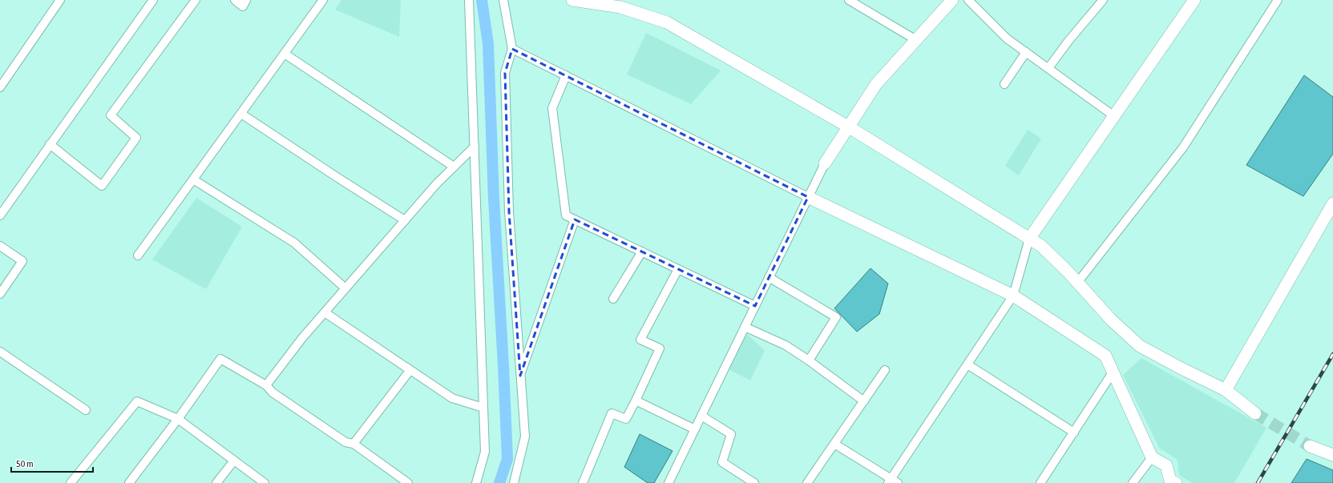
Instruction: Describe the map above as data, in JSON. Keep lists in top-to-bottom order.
{
  "scale_bar": "50 m"
}
